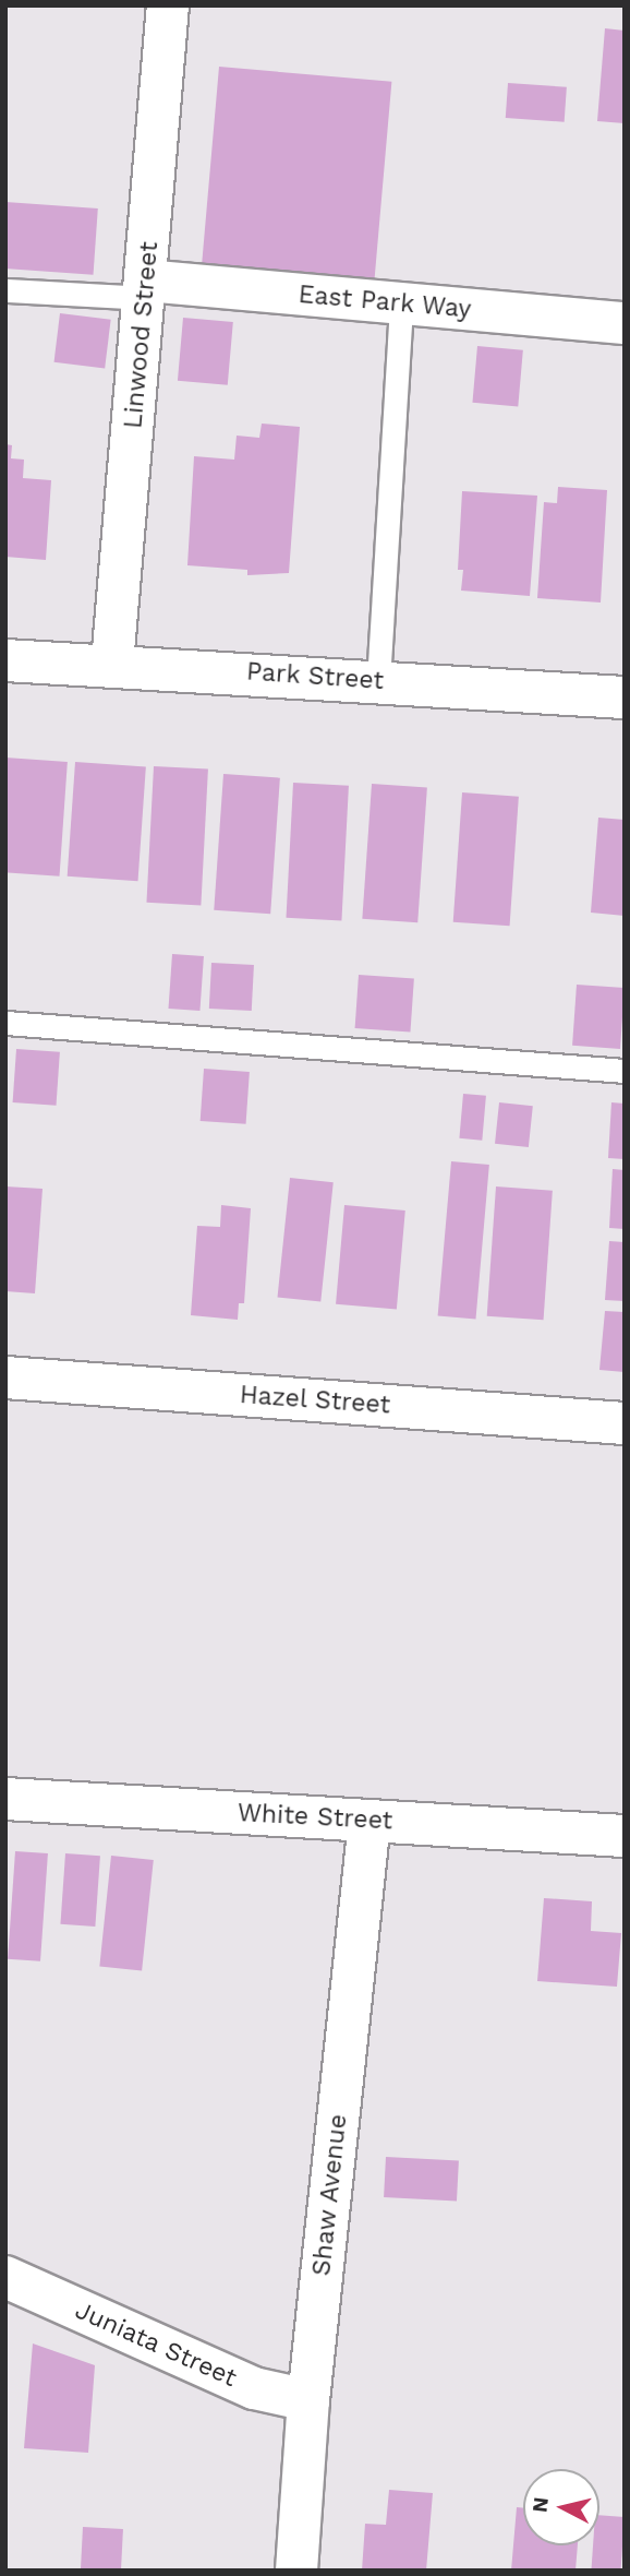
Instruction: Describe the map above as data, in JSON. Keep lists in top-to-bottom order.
{
  "streets": {
    "street": [
      "East Park Way",
      "Linwood Street",
      "Park Street",
      "Hazel Street",
      "White Street",
      "Shaw Avenue",
      "Juniata Street"
    ]
  },
  "crossings": [
    ["East Park Way", "Linwood Street"],
    ["Linwood Street", "Park Street"],
    ["White Street", "Shaw Avenue"],
    ["Shaw Avenue", "Juniata Street"]
  ],
  "north": "left"
}
